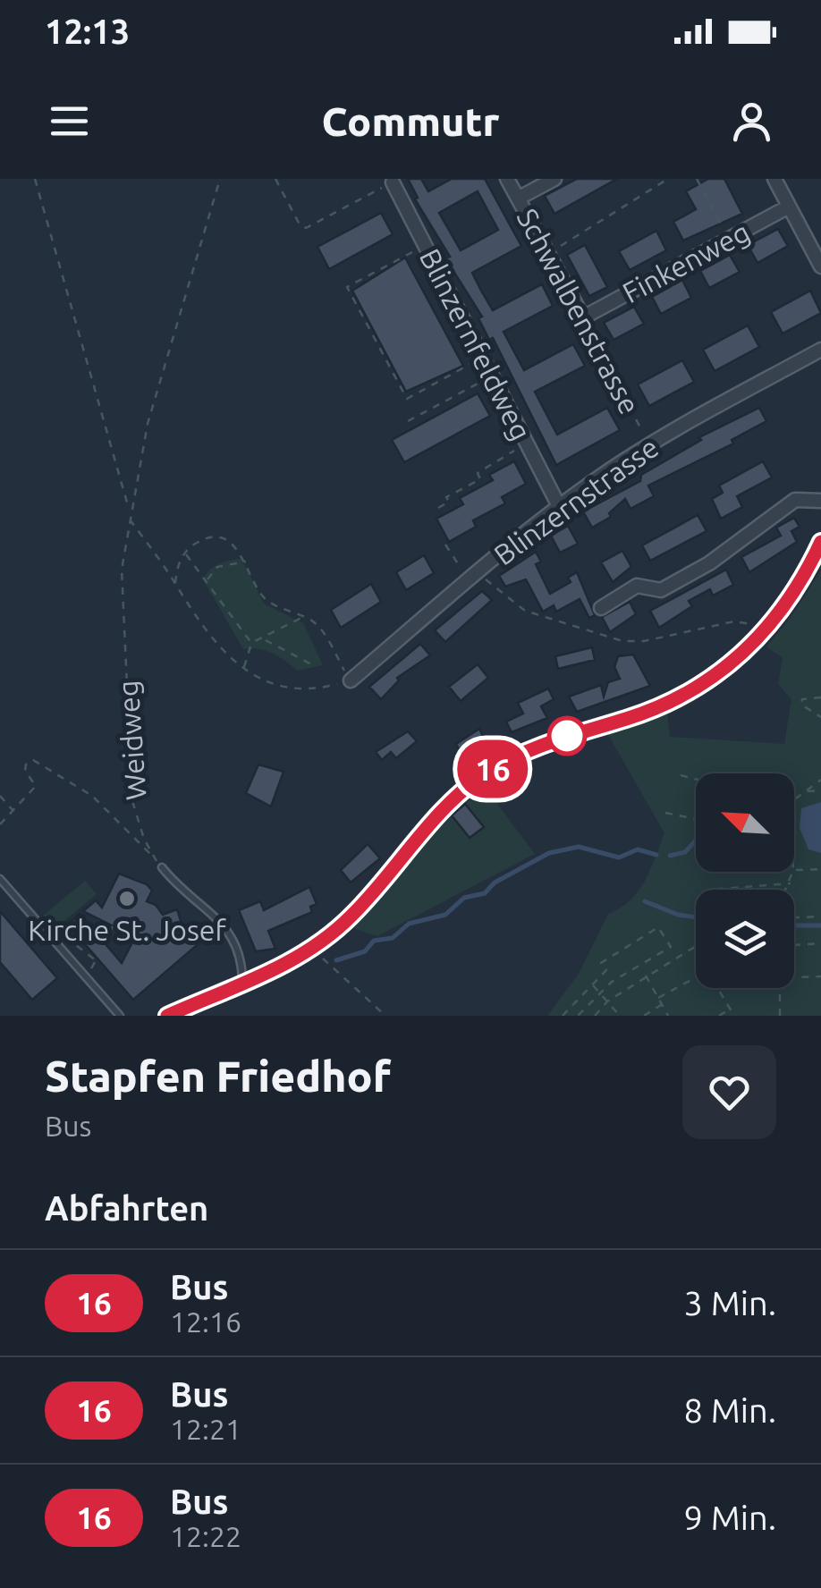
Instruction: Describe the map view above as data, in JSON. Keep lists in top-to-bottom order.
{
  "streets": {
    "street": [
      "Finkenweg",
      "Schwalbenstrasse",
      "Blinzernfeldweg",
      "Blinzernstrasse"
    ],
    "path": ["Weidweg"]
  },
  "crossings": [
    ["Finkenweg", "Schwalbenstrasse"],
    ["Schwalbenstrasse", "Blinzernstrasse"],
    ["Blinzernfeldweg", "Blinzernstrasse"]
  ],
  "places": ["Kirche St. Josef"],
  "lines": ["bus line 16"],
  "north": "top left",
  "page": {
    "status": "12:13",
    "header": "Commutr",
    "on_map": "16",
    "heading": [
      ["Stapfen Friedhof", "Bus"],
      "Abfahrten"
    ],
    "list": [
      {
        "mark": "16",
        "name": "Bus",
        "note": "12:16",
        "value": "3 Min."
      },
      {
        "mark": "16",
        "name": "Bus",
        "note": "12:21",
        "value": "8 Min."
      },
      {
        "mark": "16",
        "name": "Bus",
        "note": "12:22",
        "value": "9 Min."
      }
    ]
  }
}
